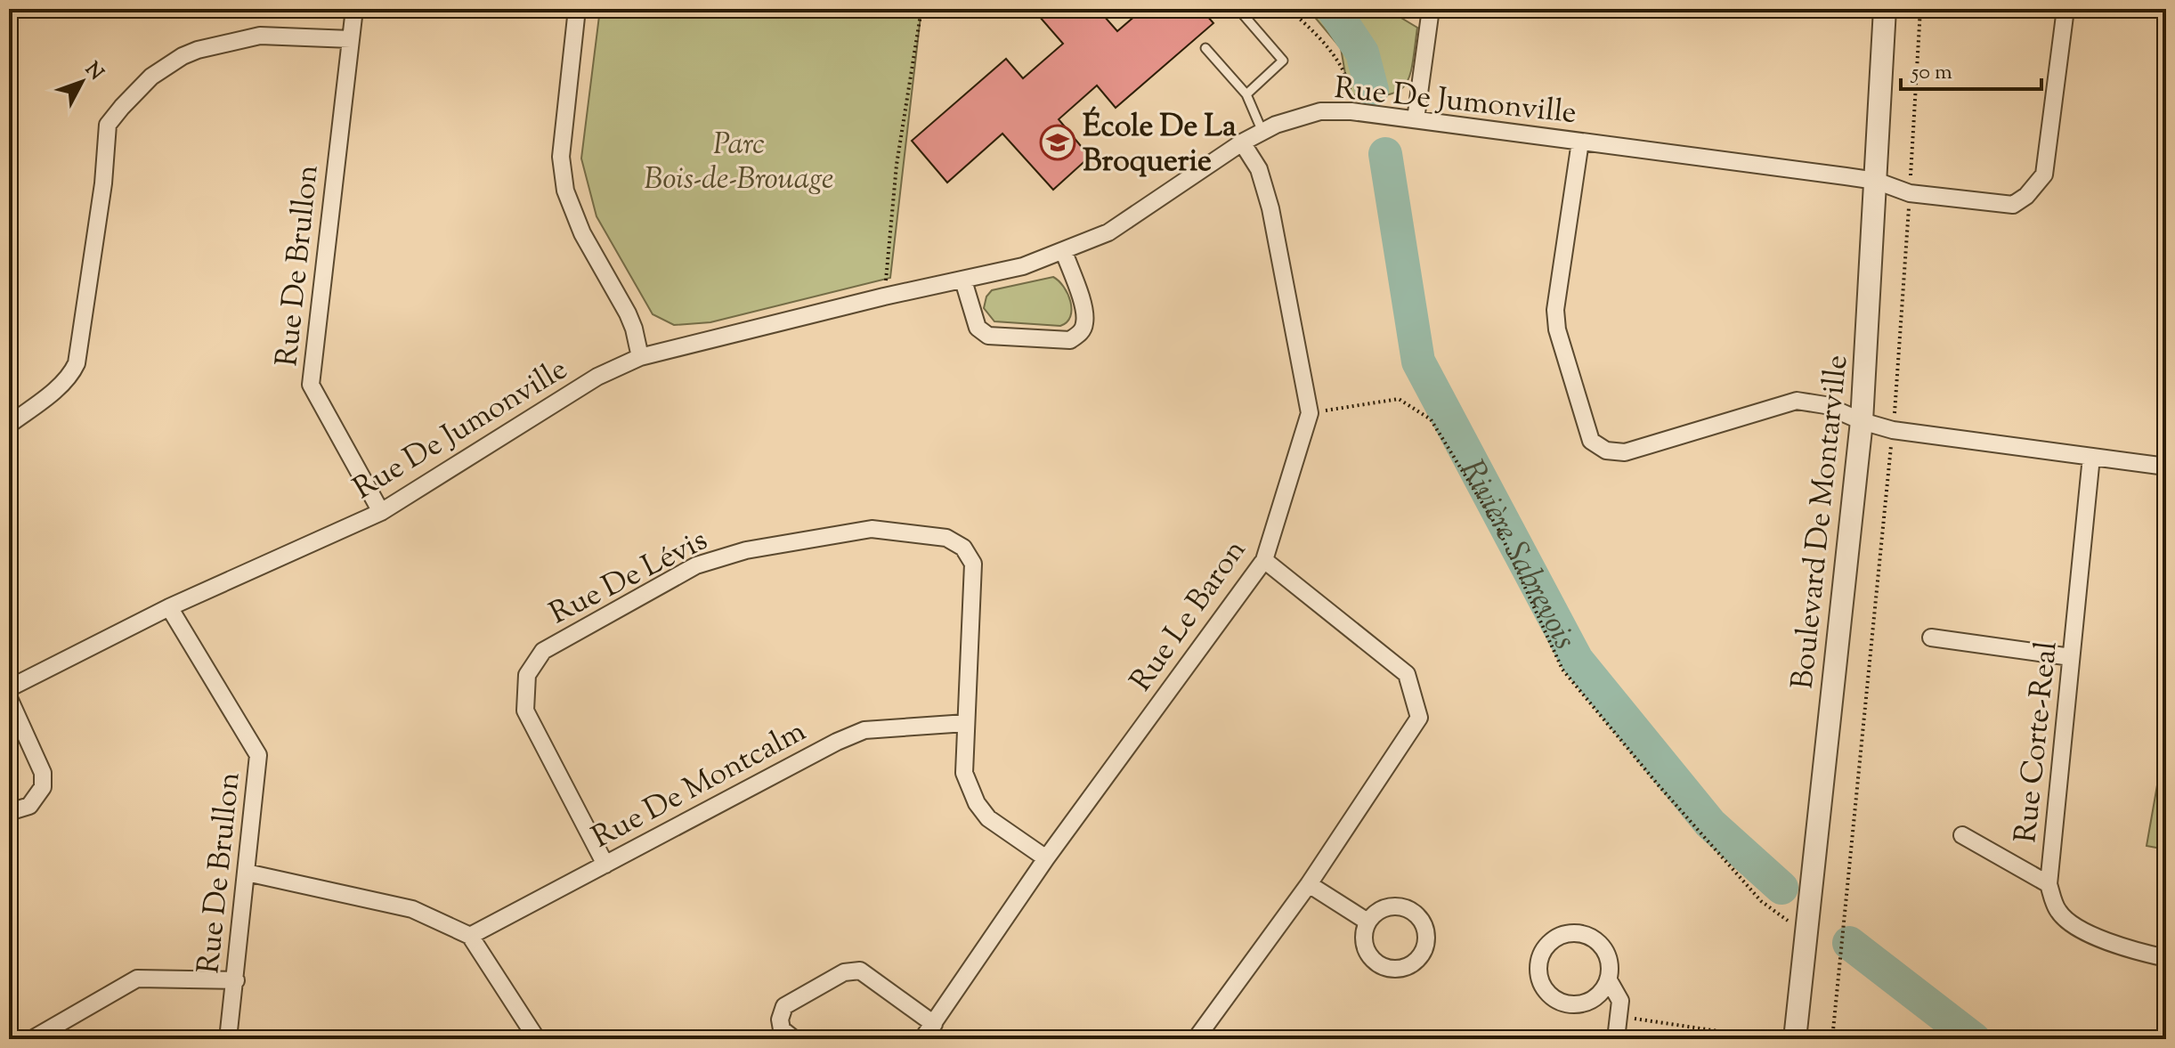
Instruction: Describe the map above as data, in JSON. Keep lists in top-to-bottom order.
{
  "streets": {
    "street": [
      "Rue De Jumonville",
      "Rue De Brullon",
      "Boulevard De Montarville",
      "Rue De Lévis",
      "Rue Le Baron",
      "Rue Corte-Real",
      "Rue De Montcalm"
    ]
  },
  "crossings": [
    ["Rue De Jumonville", "Rue De Brullon"],
    ["Rue De Jumonville", "Boulevard De Montarville"],
    ["Rue De Jumonville", "Rue Le Baron"],
    ["Rue De Lévis", "Rue Le Baron"],
    ["Rue De Lévis", "Rue De Montcalm"]
  ],
  "water": ["Rivière Sabrevois"],
  "parks": ["Parc Bois-de-Brouage"],
  "places": {
    "school or university": ["École De La Broquerie"]
  },
  "scale_bar": "50 m",
  "north": "top right"
}
